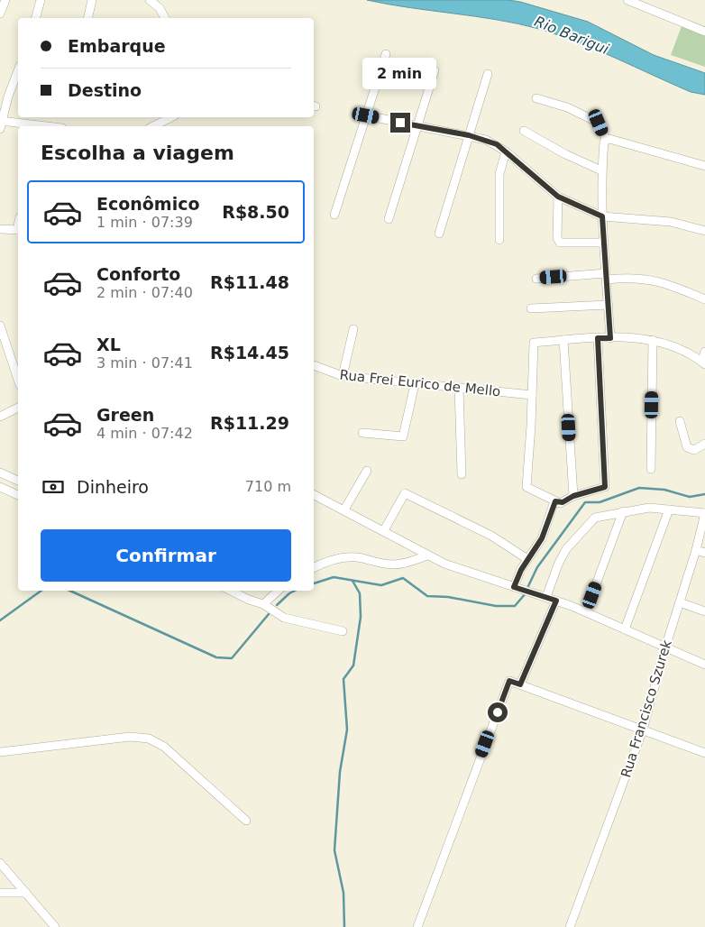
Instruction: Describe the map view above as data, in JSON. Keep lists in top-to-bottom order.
{
  "streets": {
    "street": ["Rua Frei Eurico de Mello", "Rua Francisco Szurek"]
  },
  "water": ["Rio Barigui"],
  "page": {
    "banner": ["Embarque", "Destino"],
    "bubble": "2 min",
    "heading": "Escolha a viagem",
    "list": [
      {
        "name": "Econômico",
        "note": "1 min · 07:39",
        "value": "R$8.50"
      },
      {
        "name": "Conforto",
        "note": "2 min · 07:40",
        "value": "R$11.48"
      },
      {
        "name": "XL",
        "note": "3 min · 07:41",
        "value": "R$14.45"
      },
      {
        "name": "Green",
        "note": "4 min · 07:42",
        "value": "R$11.29"
      }
    ],
    "pay": ["Dinheiro", "710 m"],
    "buttons": "Confirmar"
  }
}
